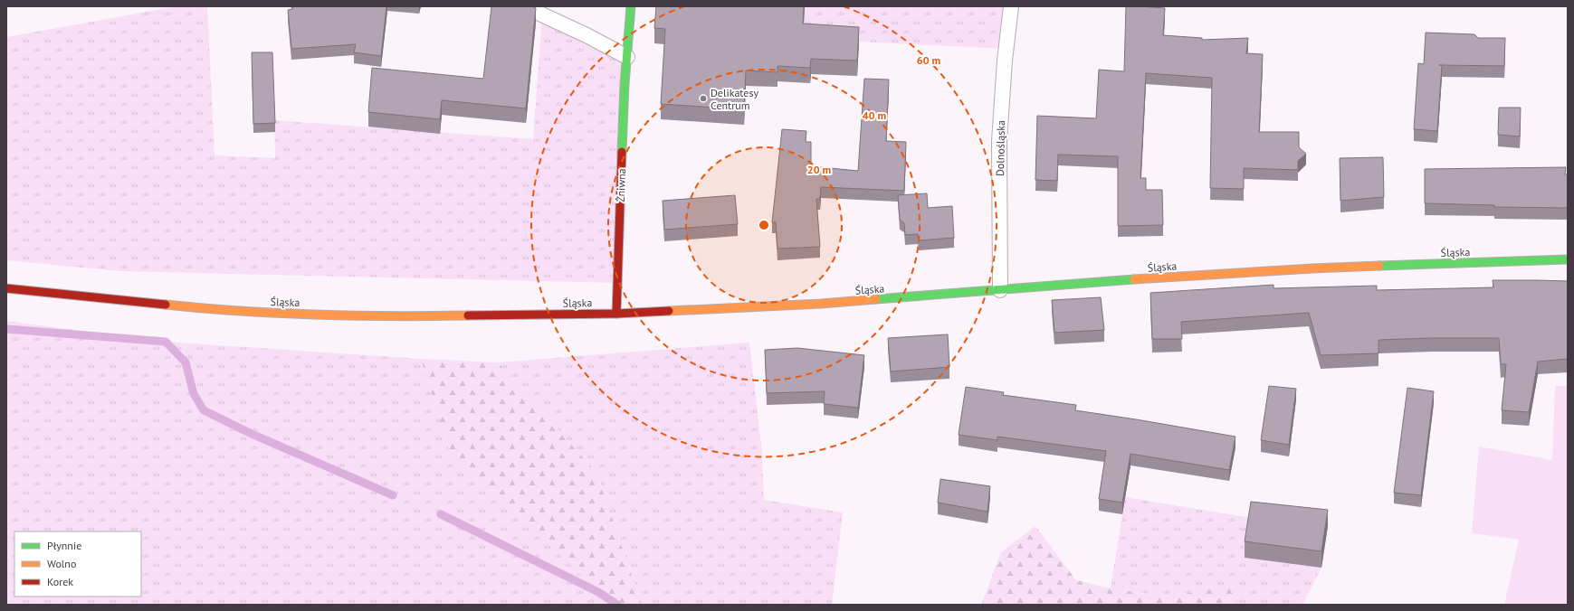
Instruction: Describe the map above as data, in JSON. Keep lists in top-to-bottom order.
{
  "streets": {
    "street": ["Żniwna", "Śląska"],
    "lane": ["Dolnośląska"]
  },
  "crossings": [
    ["Dolnośląska", "Śląska"],
    ["Żniwna", "Śląska"]
  ],
  "places": ["Delikatesy Centrum"],
  "legend": ["Płynnie", "Wolno", "Korek"],
  "rings": ["60 m", "40 m", "20 m"]
}
